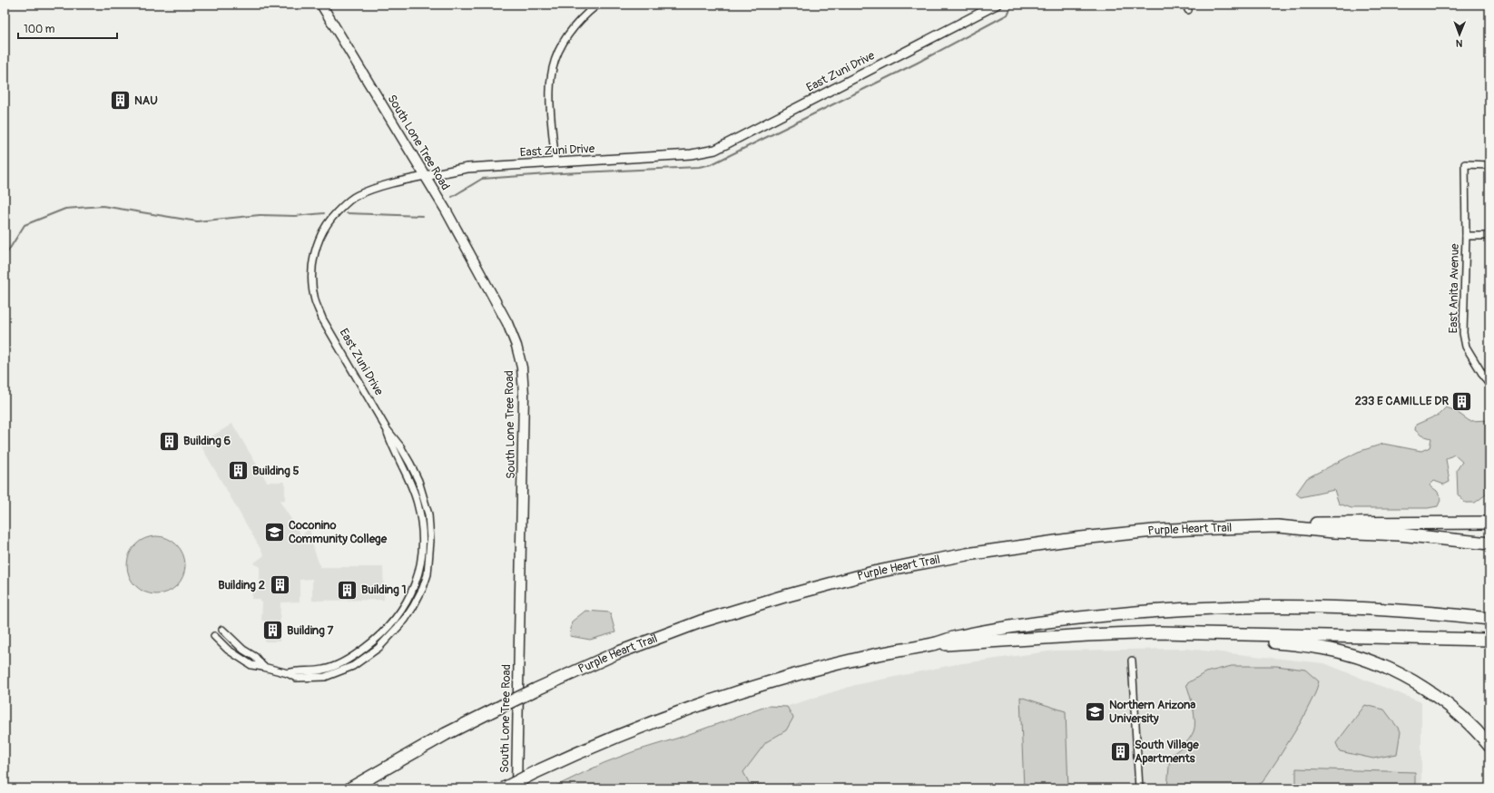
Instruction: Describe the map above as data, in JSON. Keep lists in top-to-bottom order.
{
  "streets": {
    "highway": ["Purple Heart Trail"],
    "main road": ["South Lone Tree Road"],
    "street": ["East Zuni Drive", "East Anita Avenue"]
  },
  "crossings": [
    ["East Zuni Drive", "South Lone Tree Road"]
  ],
  "places": {
    "building": [
      "NAU",
      "233 E CAMILLE DR",
      "Building 6",
      "Building 5",
      "Building 2",
      "Building 1",
      "Building 7",
      "South Village Apartments"
    ],
    "school or university": ["Coconino Community College", "Northern Arizona University"]
  },
  "scale_bar": "100 m",
  "north": "bottom"
}
